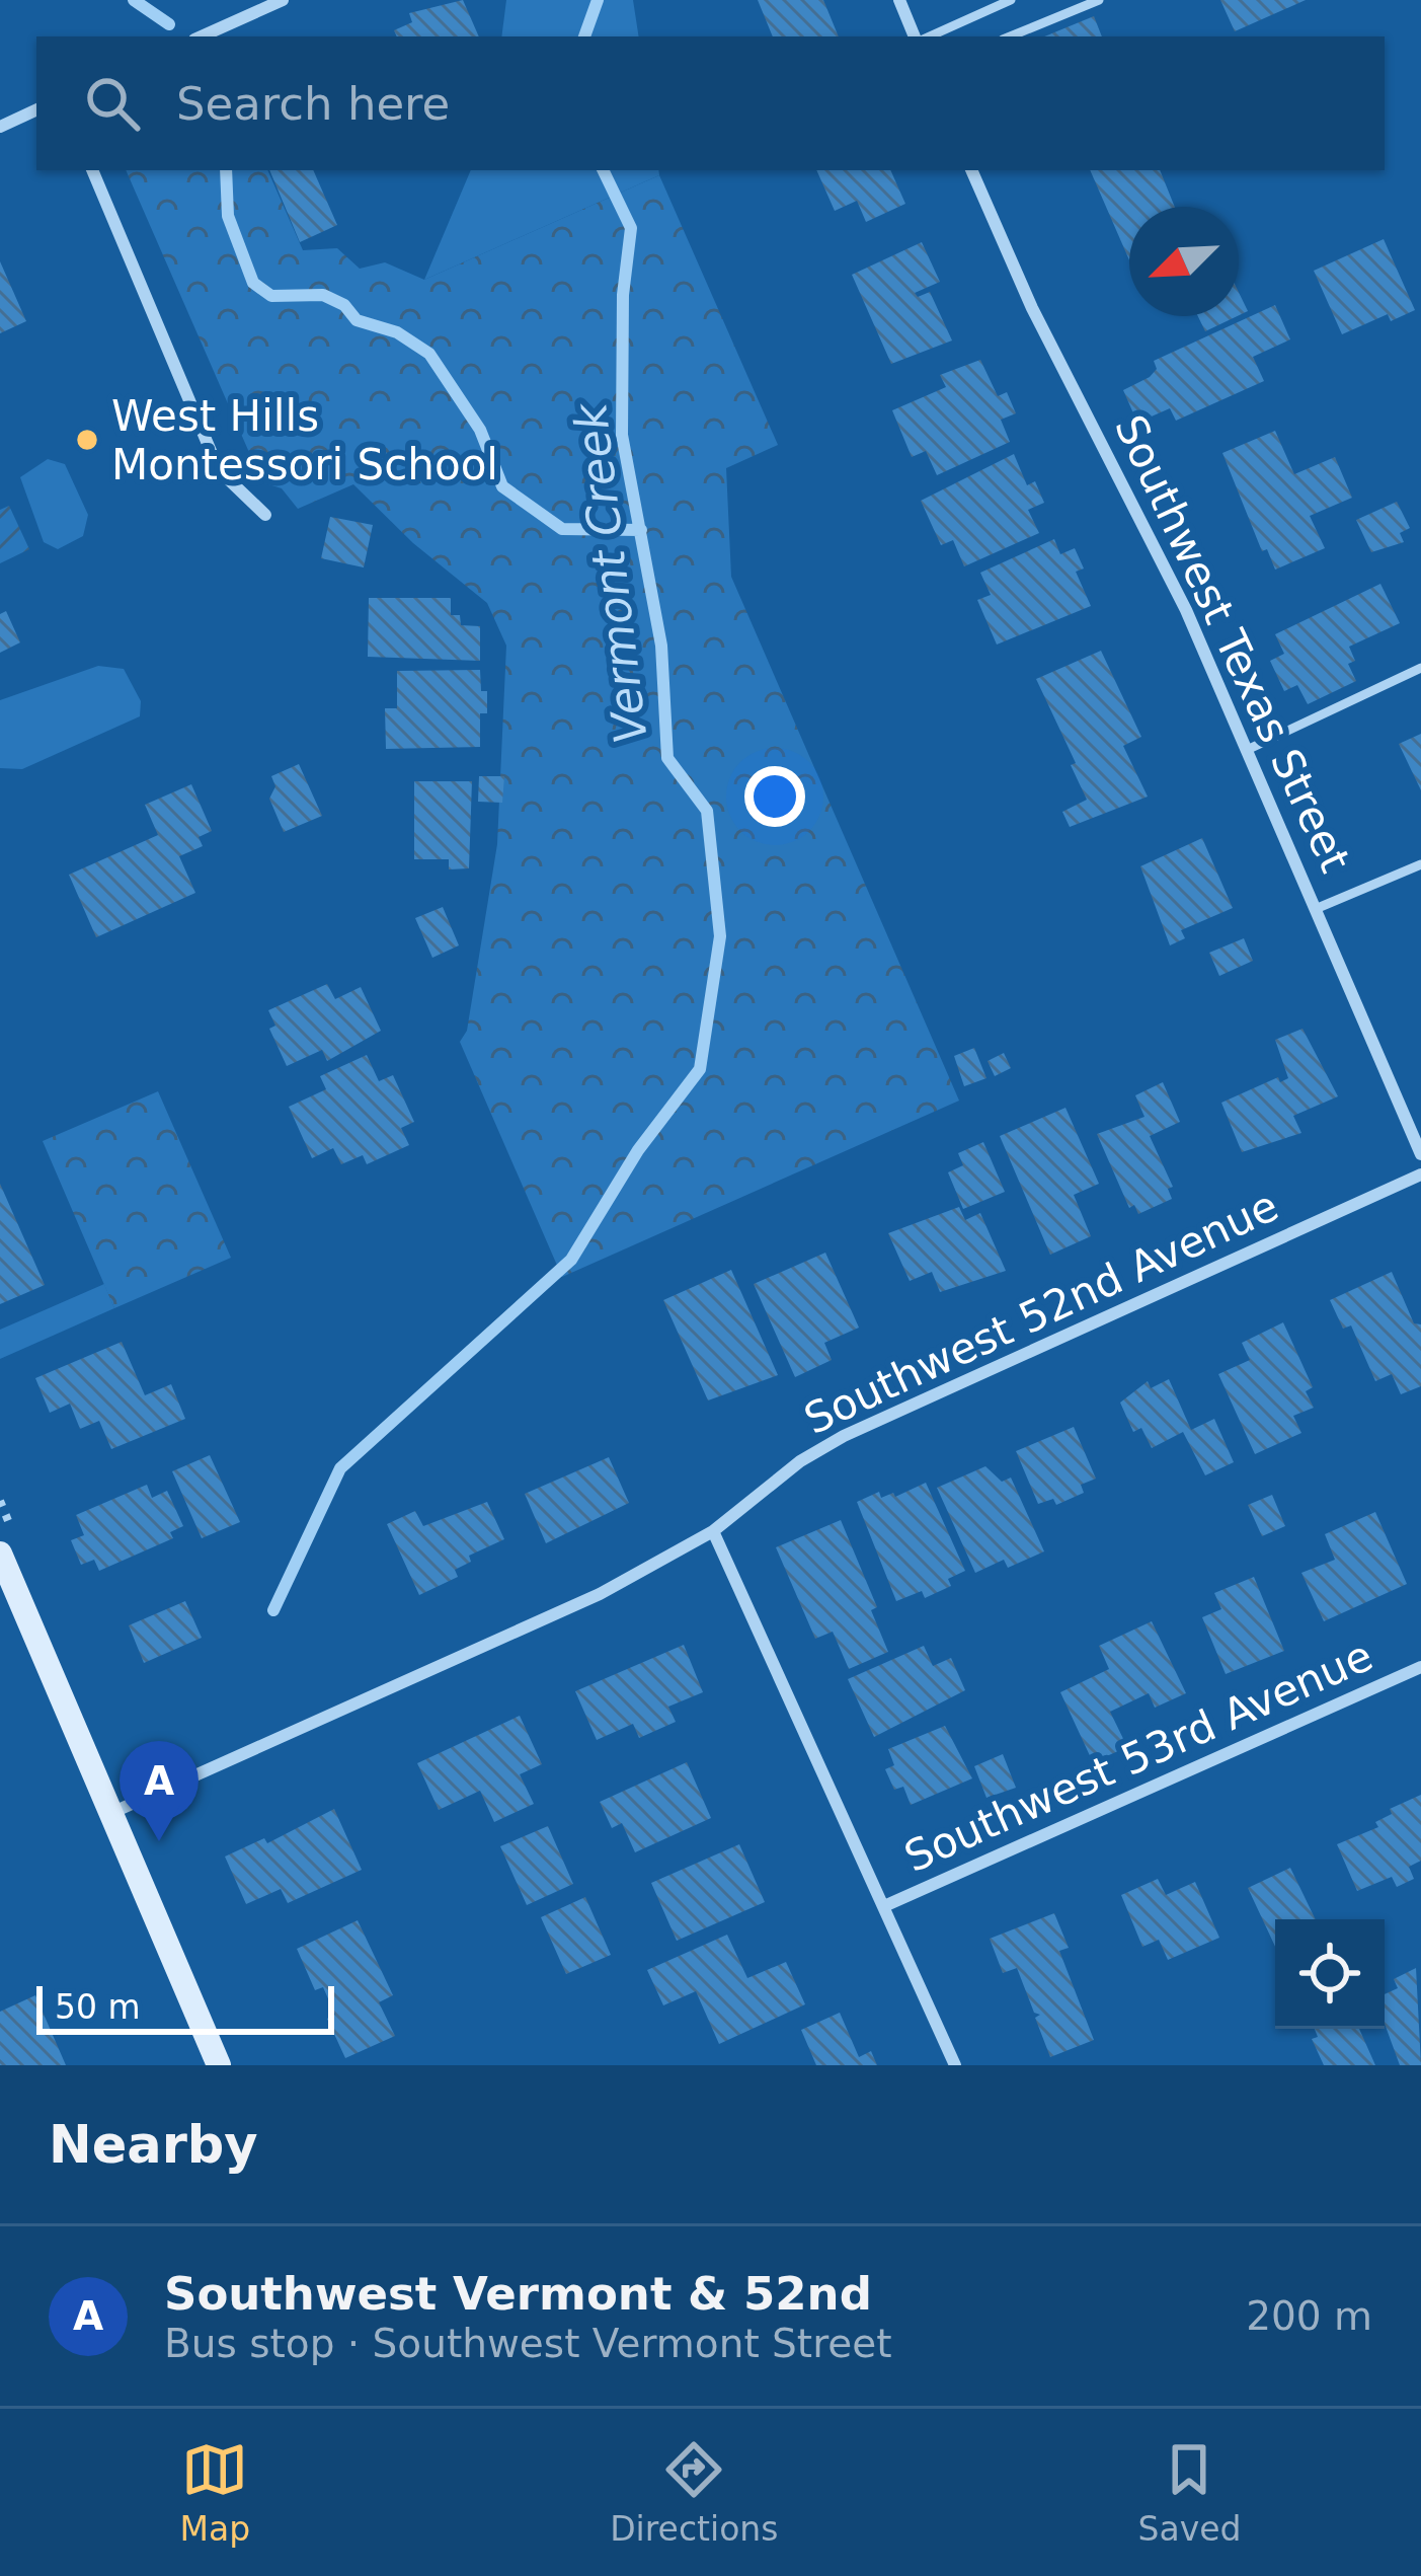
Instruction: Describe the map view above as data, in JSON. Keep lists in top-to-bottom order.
{
  "streets": {
    "street": ["Southwest Texas Street", "Southwest 52nd Avenue", "Southwest 53rd Avenue"]
  },
  "water": ["Vermont Creek"],
  "places": ["West Hills Montessori School"],
  "scale_bar": "50 m",
  "north": "bottom left",
  "page": {
    "search": "Search here",
    "pins": "A",
    "scale": "50 m",
    "heading": "Nearby",
    "list": [
      {
        "mark": "A",
        "name": "Southwest Vermont & 52nd",
        "note": "Bus stop · Southwest Vermont Street",
        "value": "200 m"
      }
    ],
    "nav": ["Map", "Directions", "Saved"]
  }
}
